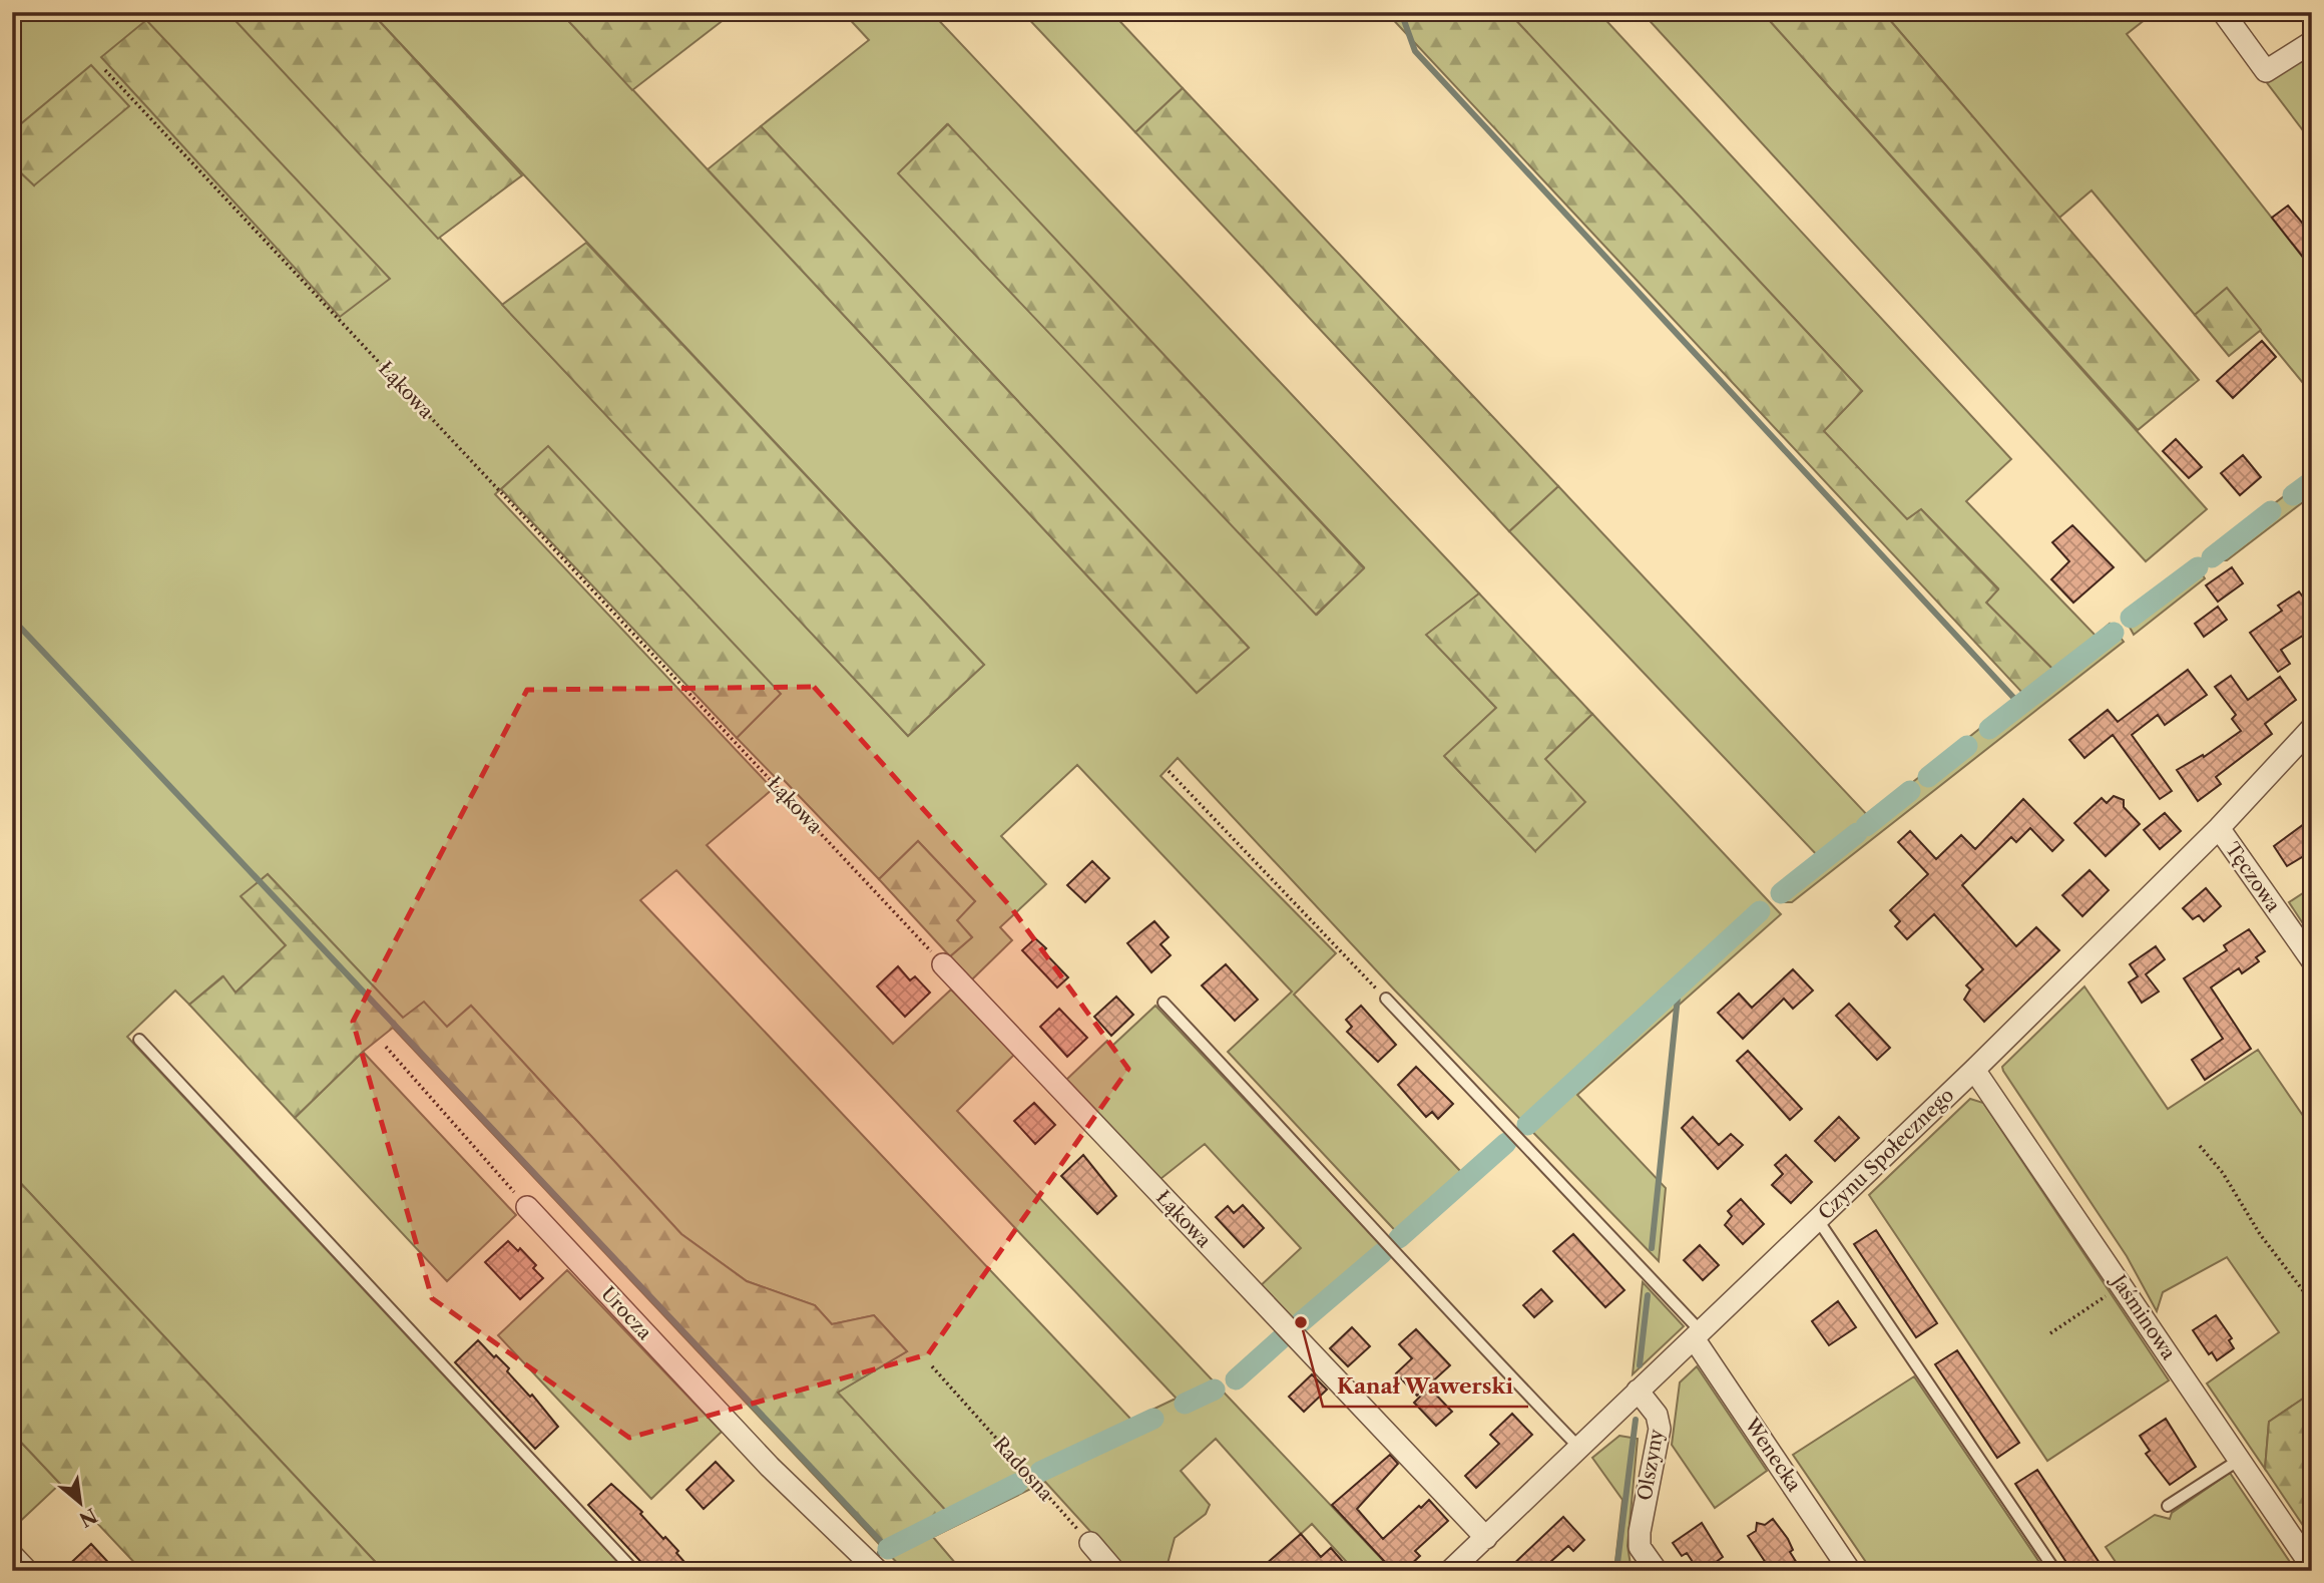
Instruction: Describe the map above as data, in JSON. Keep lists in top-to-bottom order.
{
  "streets": {
    "street": [
      "Łąkowa",
      "Tęczowa",
      "Czynu Społecznego",
      "Urocza",
      "Jaśminowa",
      "Wenecka",
      "Olszyny"
    ],
    "path": ["Radosna"]
  },
  "crossings": [
    ["Łąkowa", "Czynu Społecznego"],
    ["Tęczowa", "Czynu Społecznego"],
    ["Czynu Społecznego", "Jaśminowa"],
    ["Czynu Społecznego", "Wenecka"],
    ["Czynu Społecznego", "Olszyny"]
  ],
  "places": ["Kanał Wawerski"],
  "north": "bottom right"
}
